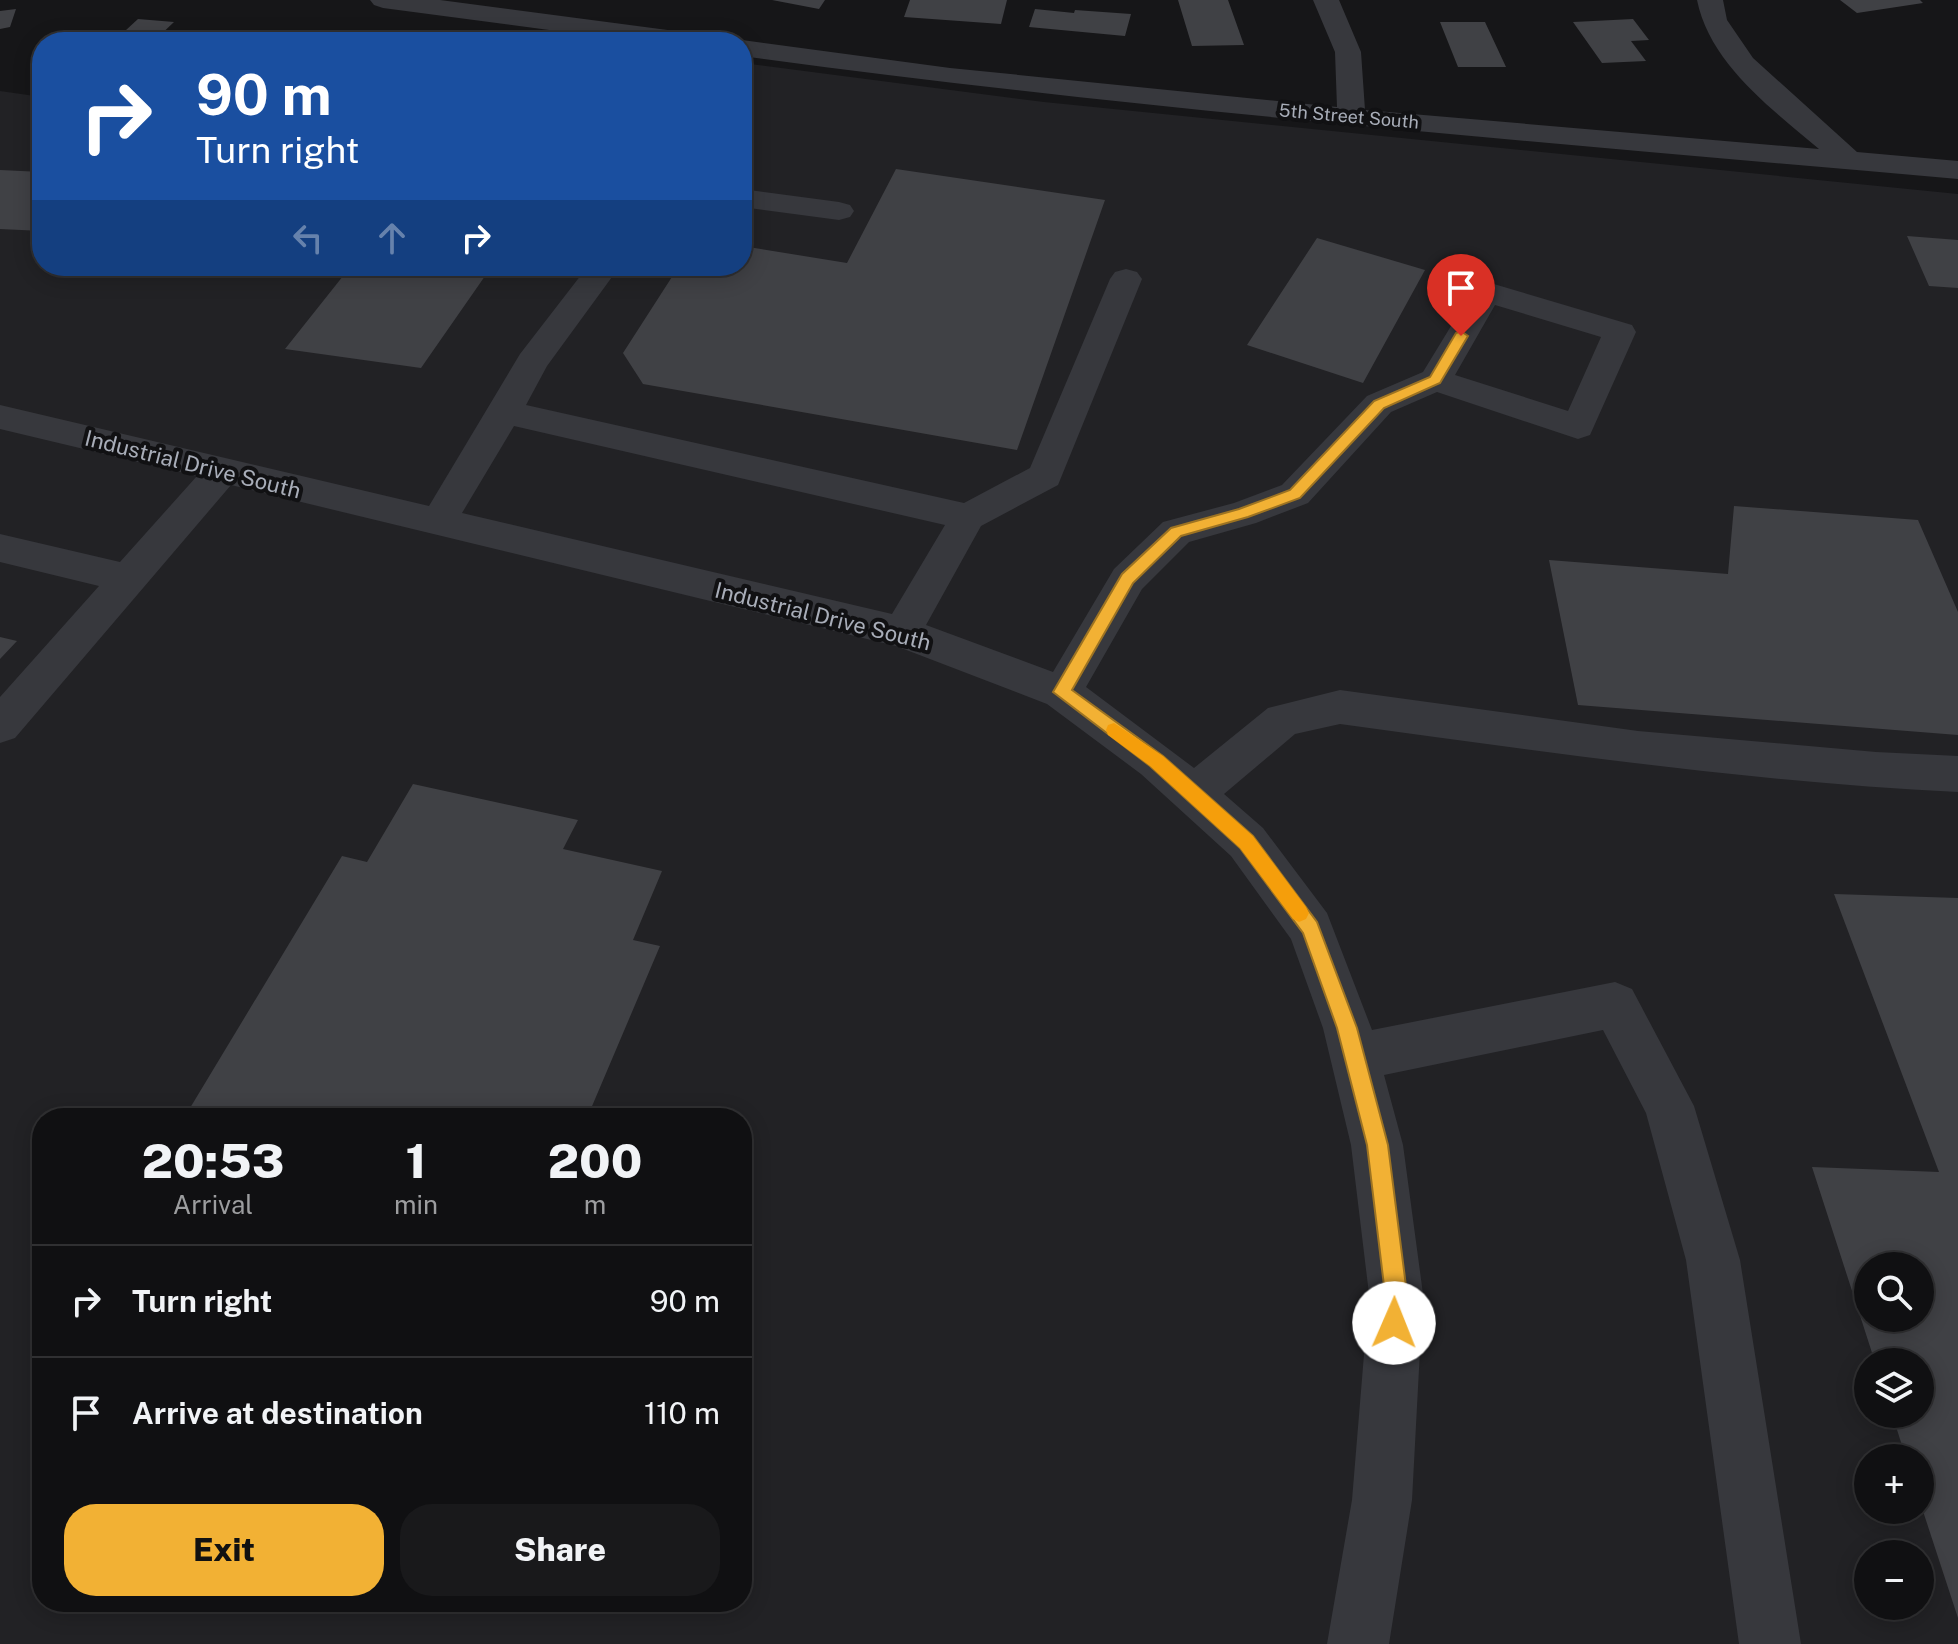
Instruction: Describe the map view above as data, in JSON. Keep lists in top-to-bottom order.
{
  "streets": {
    "street": ["5th Street South", "Industrial Drive South"]
  },
  "page": {
    "turn": ["90 m", "Turn right"],
    "eta": [
      "20:53",
      "Arrival",
      "1",
      "min",
      "200",
      "m"
    ],
    "list": [
      {
        "name": "Turn right",
        "value": "90 m"
      },
      {
        "name": "Arrive at destination",
        "value": "110 m"
      }
    ],
    "map_buttons": ["+", "−"],
    "buttons": ["Exit", "Share"]
  }
}
